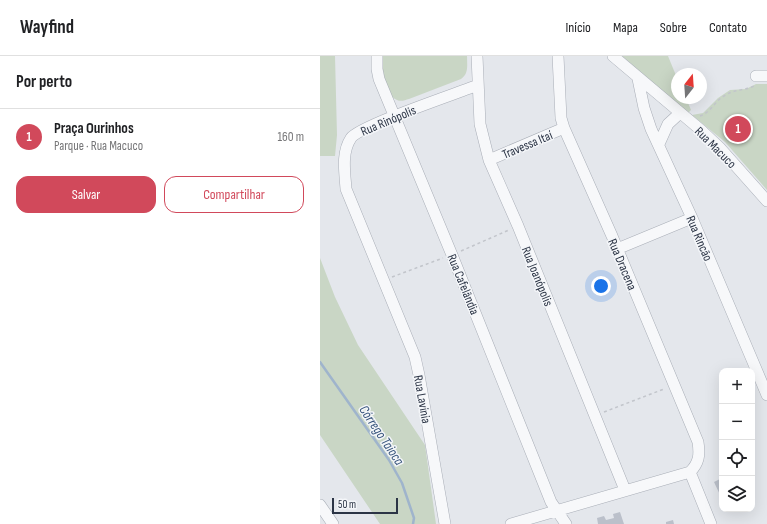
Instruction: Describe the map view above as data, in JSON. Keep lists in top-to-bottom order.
{
  "streets": {
    "street": [
      "Rua Rinópolis",
      "Travessa Itaí",
      "Rua Macuco",
      "Rua Rincão",
      "Rua Dracena",
      "Rua Joanópolis",
      "Rua Cafelândia",
      "Rua Lavinia"
    ]
  },
  "crossings": [
    ["Rua Rinópolis", "Rua Joanópolis"],
    ["Rua Rinópolis", "Rua Cafelândia"],
    ["Rua Rinópolis", "Rua Lavinia"],
    ["Travessa Itaí", "Rua Dracena"],
    ["Travessa Itaí", "Rua Joanópolis"],
    ["Rua Macuco", "Rua Rincão"]
  ],
  "water": ["Córrego Taioca"],
  "scale_bar": "50 m",
  "north": "top",
  "page": {
    "header": "Wayfind",
    "nav": [
      "Início",
      "Mapa",
      "Sobre",
      "Contato"
    ],
    "heading": "Por perto",
    "list": [
      {
        "mark": "1",
        "name": "Praça Ourinhos",
        "note": "Parque · Rua Macuco",
        "value": "160 m"
      }
    ],
    "pins": "1",
    "buttons": ["Salvar", "Compartilhar"],
    "map_buttons": ["+", "−"],
    "scale": "50 m"
  }
}
